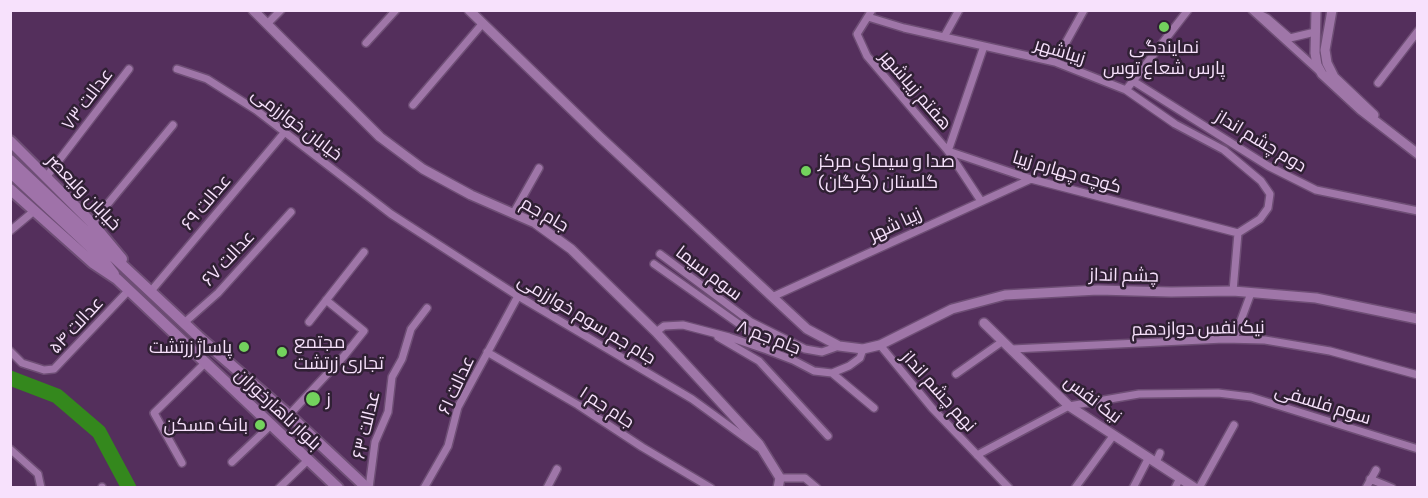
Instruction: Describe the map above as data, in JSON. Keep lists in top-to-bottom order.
{
  "streets": {
    "main road": ["خیابان ولیعصر", "بلوار ناهارخوران"],
    "street": [
      "زیباشهر",
      "هفتم زیباشهر",
      "عدالت ۷۳",
      "خیابان خوارزمی",
      "دوم چشم انداز",
      "کوچه چهارم زیبا",
      "عدالت ۶۹",
      "جام جم",
      "زیبا شهر",
      "عدالت ۶۷",
      "سوم سیما",
      "چشم انداز",
      "جام جم سوم خوارزمی",
      "عدالت ۵۴",
      "نیک نفس دوازدهم",
      "۸ جام جم",
      "عدالت ۶۱",
      "نهم چشم انداز",
      "نیک نفس",
      "سوم فلسفی",
      "۱ جام جم",
      "عدالت ۶۳"
    ]
  },
  "crossings": [
    ["زیباشهر", "هفتم زیباشهر"],
    ["زیباشهر", "کوچه چهارم زیبا"],
    ["هفتم زیباشهر", "کوچه چهارم زیبا"],
    ["عدالت ۷۳", "خیابان ولیعصر"],
    ["خیابان خوارزمی", "عدالت ۶۹"],
    ["خیابان خوارزمی", "جام جم سوم خوارزمی"],
    ["کوچه چهارم زیبا", "زیبا شهر"],
    ["خیابان ولیعصر", "بلوار ناهارخوران"],
    ["عدالت ۶۹", "بلوار ناهارخوران"],
    ["جام جم", "جام جم سوم خوارزمی"],
    ["جام جم", "۸ جام جم"],
    ["عدالت ۶۷", "بلوار ناهارخوران"],
    ["سوم سیما", "چشم انداز"],
    ["چشم انداز", "نهم چشم انداز"],
    ["جام جم سوم خوارزمی", "عدالت ۶۱"],
    ["عدالت ۵۴", "بلوار ناهارخوران"],
    ["نیک نفس دوازدهم", "نیک نفس"],
    ["عدالت ۶۱", "۱ جام جم"],
    ["نهم چشم انداز", "سوم فلسفی"],
    ["نیک نفس", "سوم فلسفی"],
    ["بلوار ناهارخوران", "عدالت ۶۳"]
  ],
  "places": [
    "نمایندگی پارس شعاع توس",
    "صدا و سیمای مرکز گلستان (گرگان)",
    "پاساژ زرتشت",
    "مجتمع تجاری زرتشت",
    "ز",
    "بانک مسکن"
  ]
}
